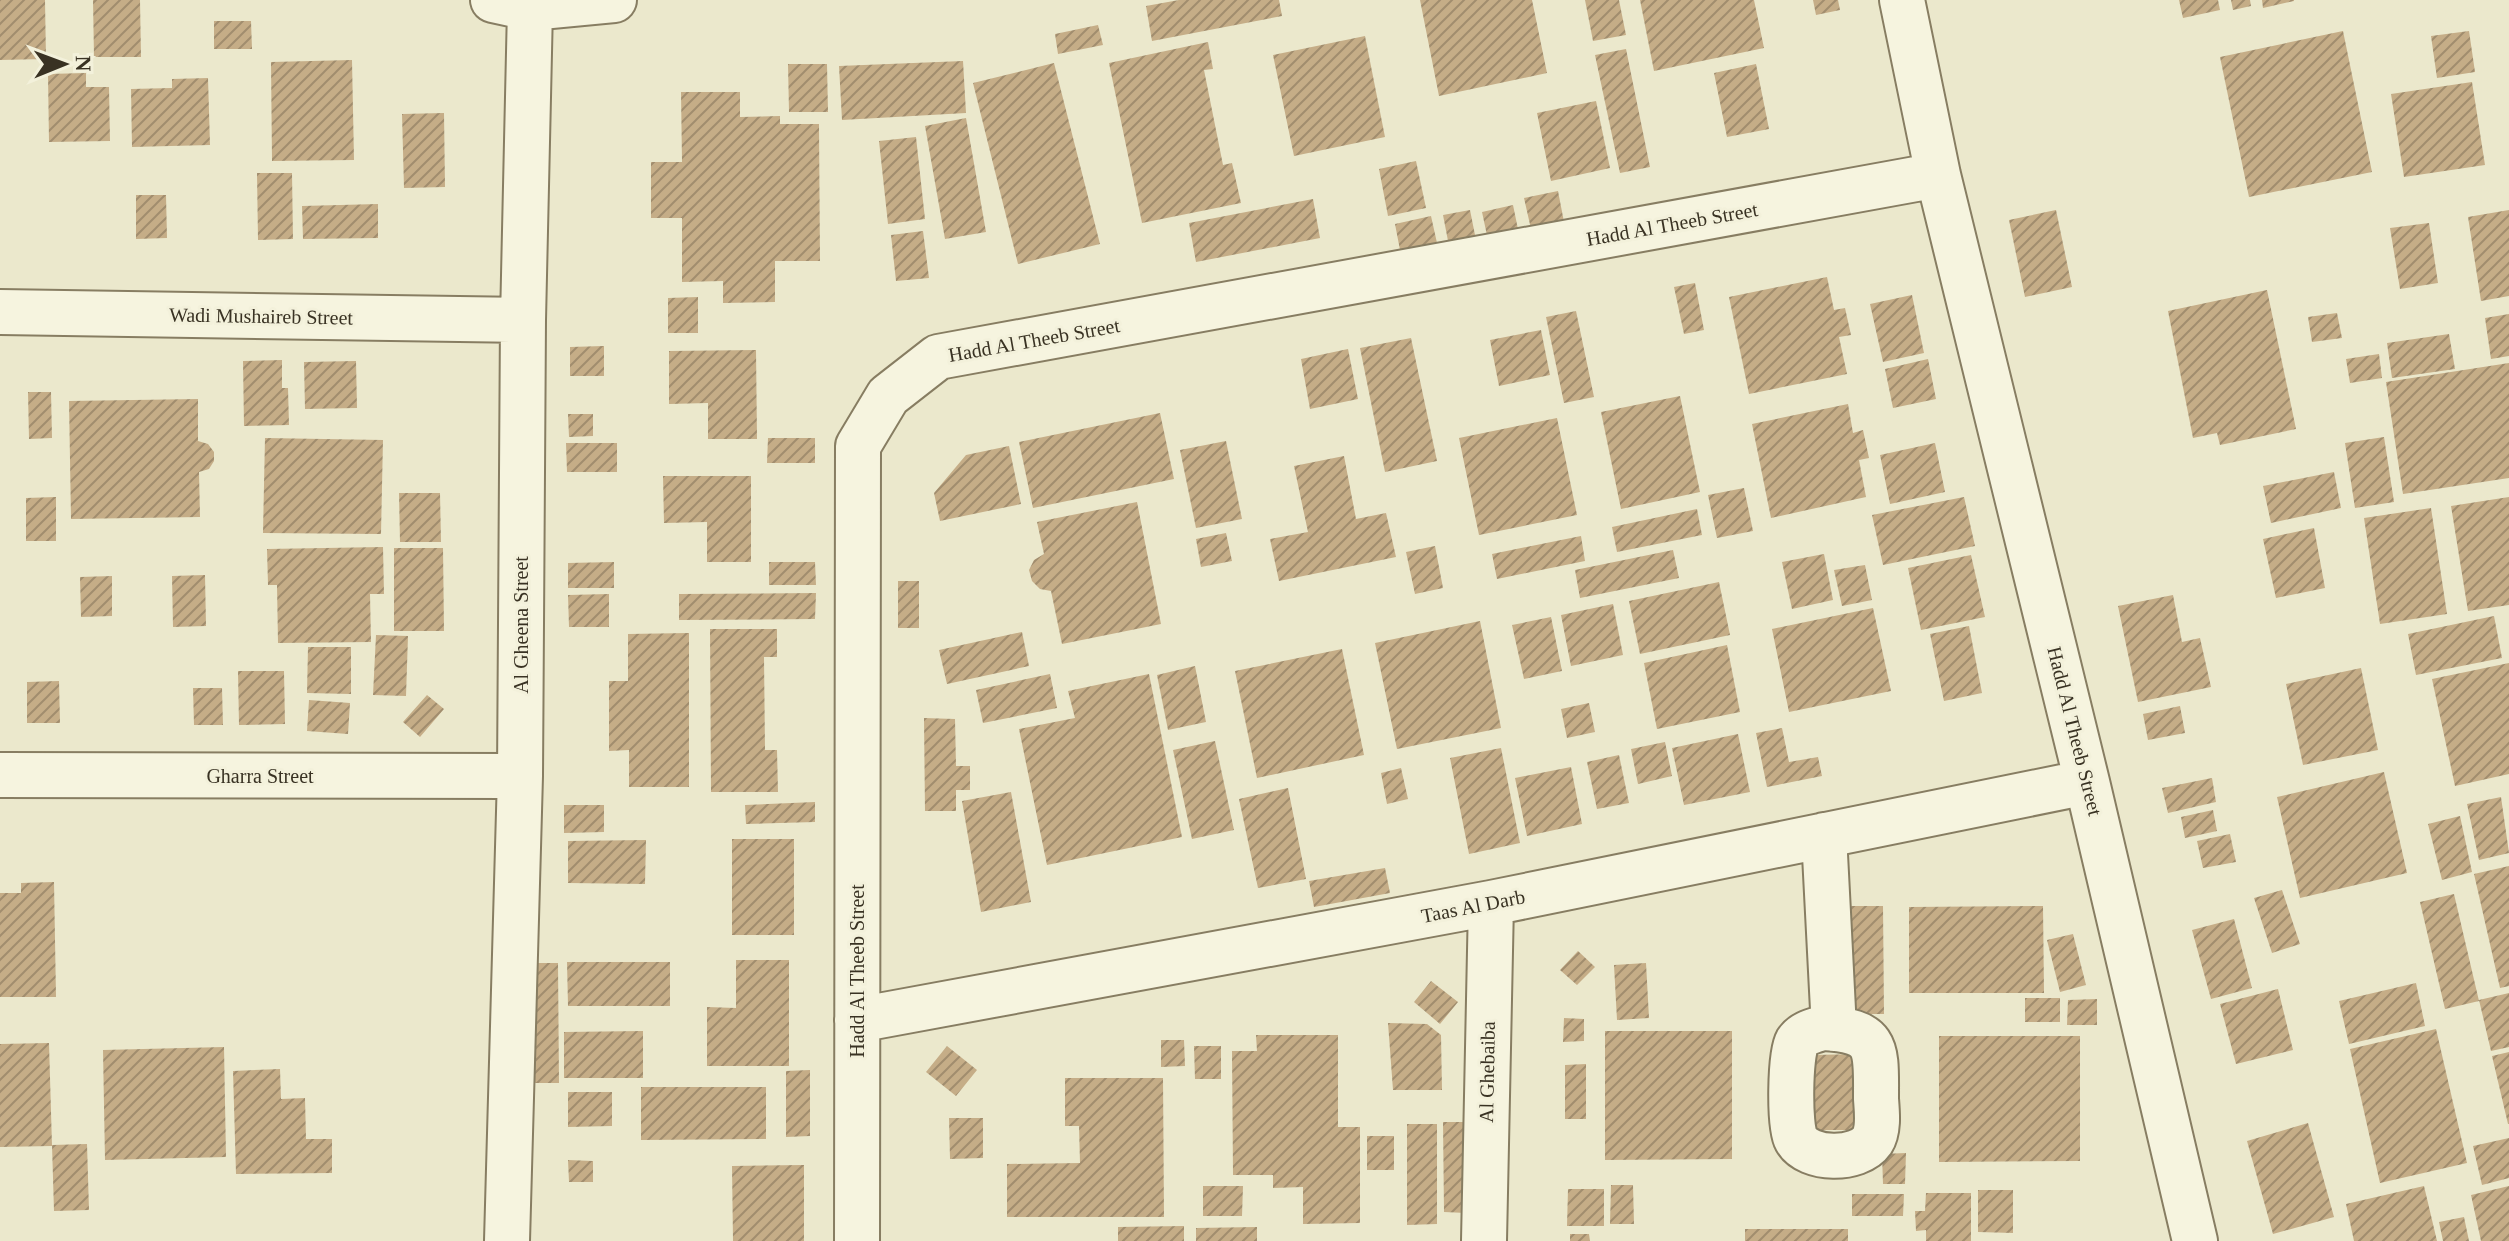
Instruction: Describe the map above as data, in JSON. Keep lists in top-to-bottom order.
{
  "streets": {
    "street": [
      "Hadd Al Theeb Street",
      "Wadi Mushaireb Street",
      "Al Gheena Street",
      "Gharra Street",
      "Taas Al Darb",
      "Al Ghebaiba"
    ]
  },
  "crossings": [
    ["Hadd Al Theeb Street", "Taas Al Darb"],
    ["Wadi Mushaireb Street", "Al Gheena Street"],
    ["Al Gheena Street", "Gharra Street"],
    ["Taas Al Darb", "Al Ghebaiba"]
  ],
  "north": "right"
}
